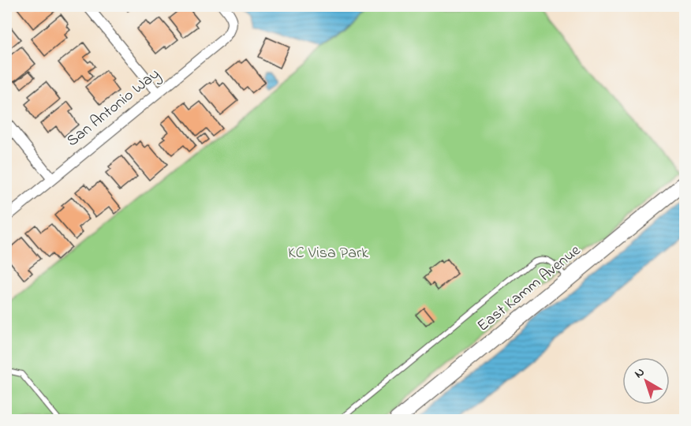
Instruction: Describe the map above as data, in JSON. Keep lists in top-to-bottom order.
{
  "streets": {
    "street": ["San Antonio Way", "East Kamm Avenue"]
  },
  "parks": ["KC Visa Park"],
  "north": "top left"
}
